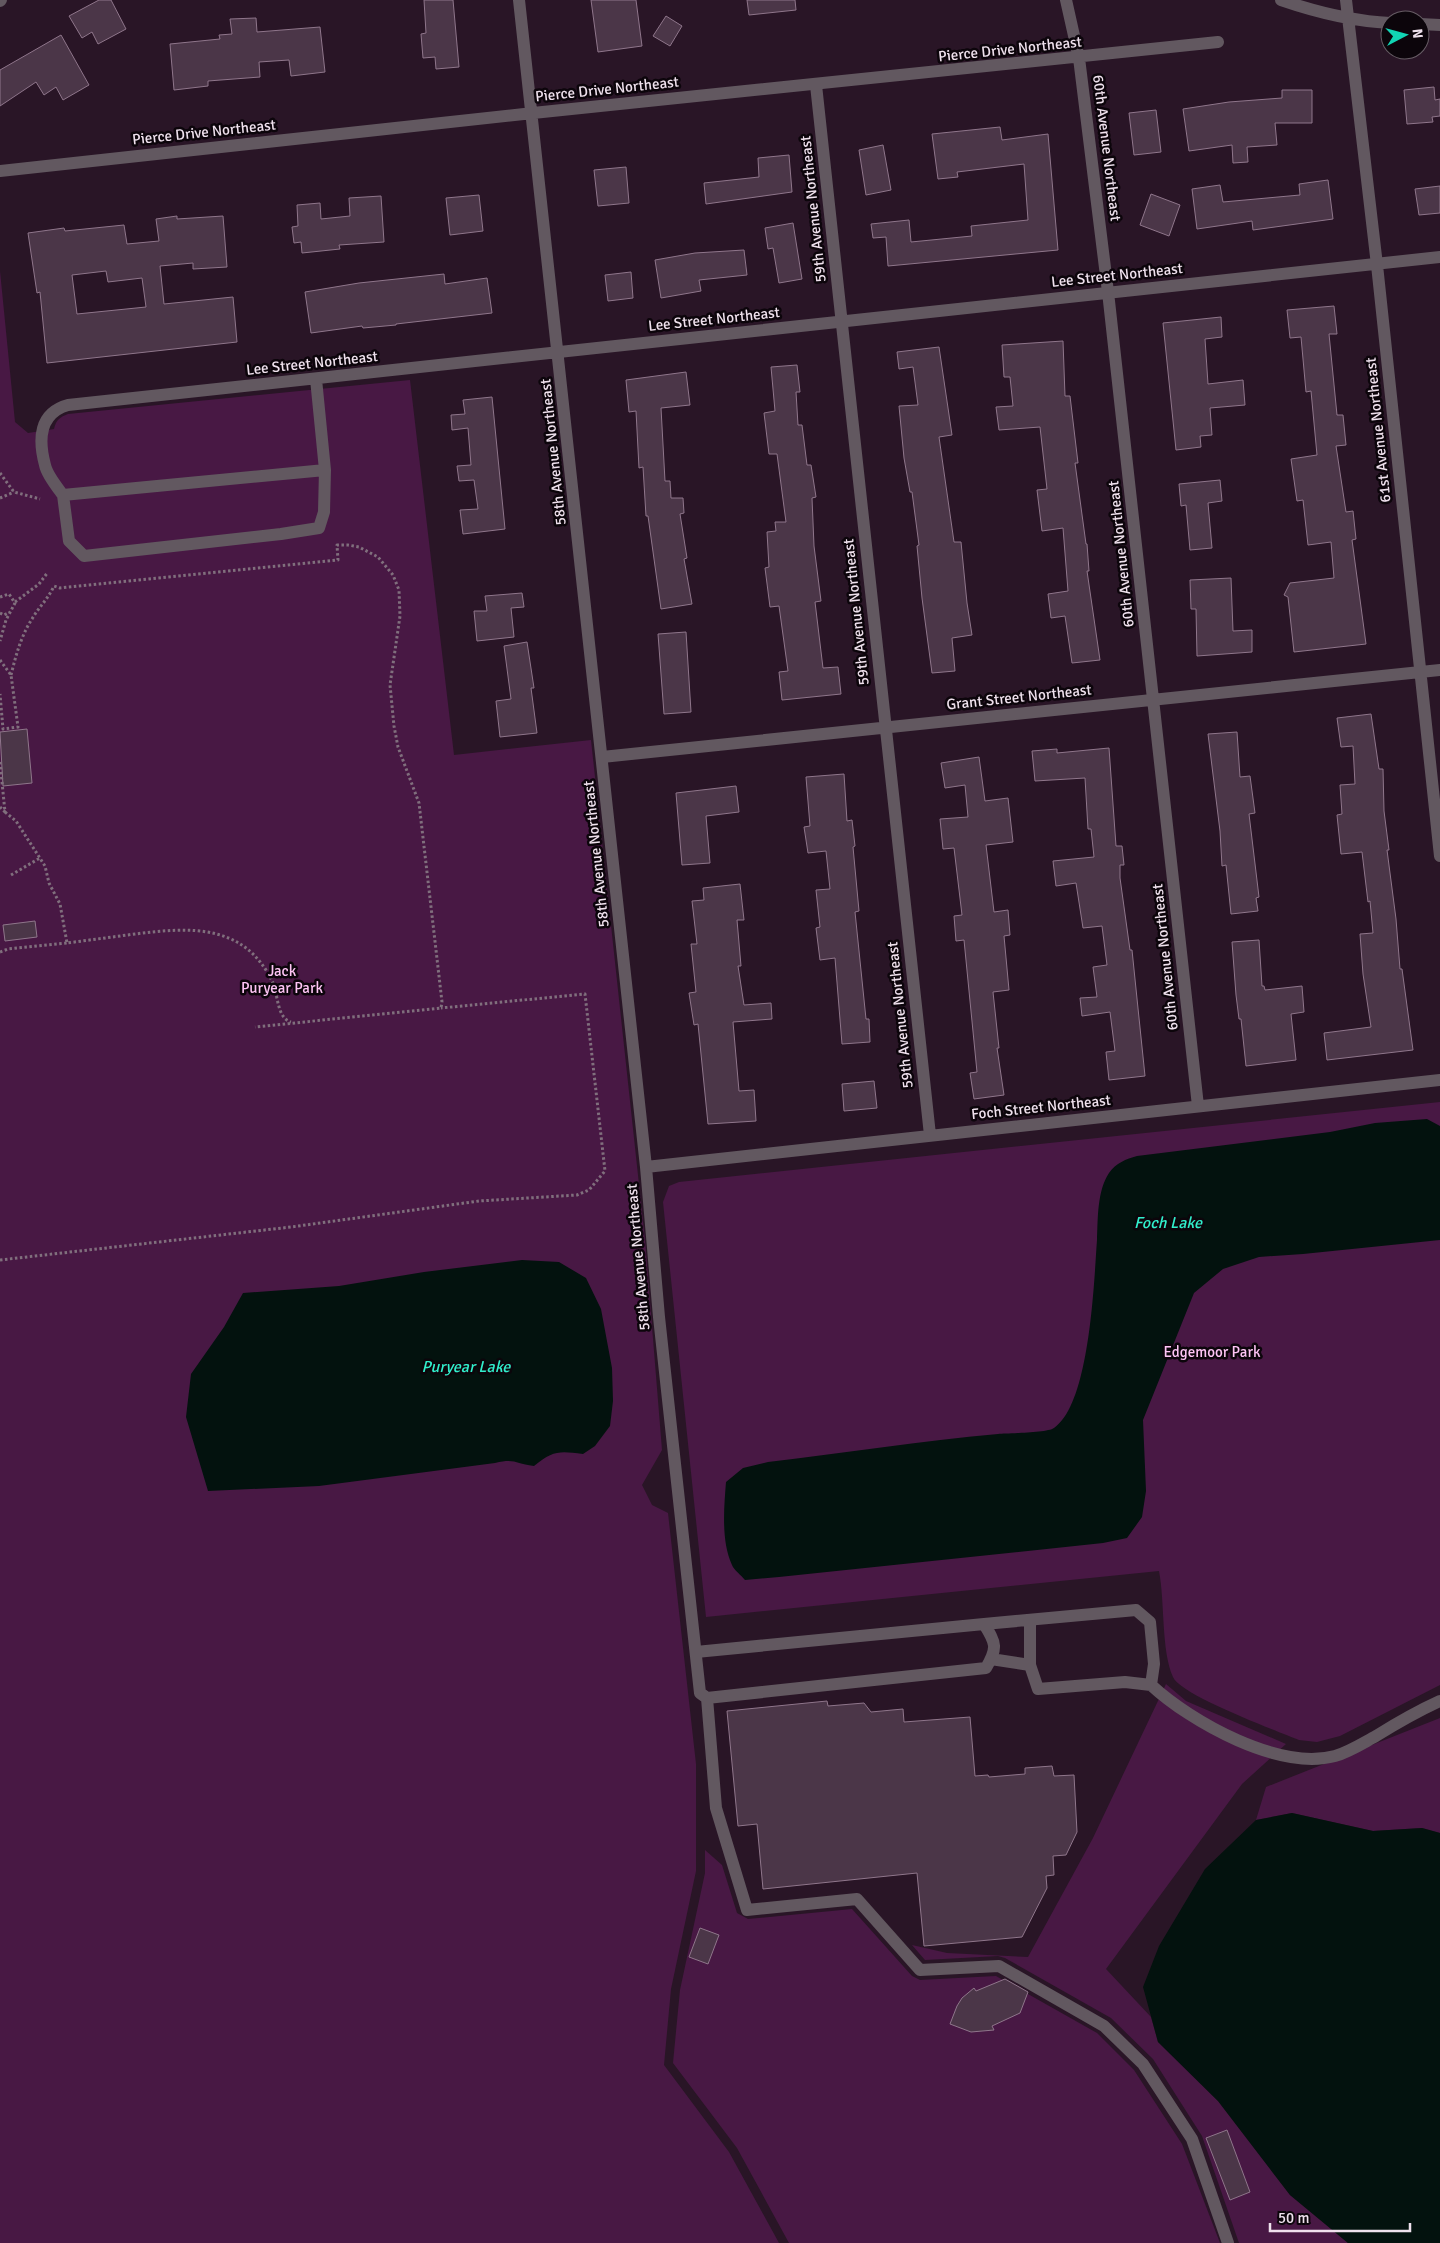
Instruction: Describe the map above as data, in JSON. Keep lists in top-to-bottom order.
{
  "streets": {
    "street": [
      "Pierce Drive Northeast",
      "60th Avenue Northeast",
      "59th Avenue Northeast",
      "Lee Street Northeast",
      "61st Avenue Northeast",
      "58th Avenue Northeast",
      "Grant Street Northeast",
      "Foch Street Northeast"
    ]
  },
  "crossings": [
    ["Pierce Drive Northeast", "60th Avenue Northeast"],
    ["Pierce Drive Northeast", "59th Avenue Northeast"],
    ["Pierce Drive Northeast", "58th Avenue Northeast"],
    ["60th Avenue Northeast", "Lee Street Northeast"],
    ["60th Avenue Northeast", "Grant Street Northeast"],
    ["60th Avenue Northeast", "Foch Street Northeast"],
    ["59th Avenue Northeast", "Lee Street Northeast"],
    ["59th Avenue Northeast", "Grant Street Northeast"],
    ["59th Avenue Northeast", "Foch Street Northeast"],
    ["Lee Street Northeast", "61st Avenue Northeast"],
    ["Lee Street Northeast", "58th Avenue Northeast"],
    ["61st Avenue Northeast", "Grant Street Northeast"],
    ["58th Avenue Northeast", "Grant Street Northeast"],
    ["58th Avenue Northeast", "Foch Street Northeast"]
  ],
  "water": ["Foch Lake", "Puryear Lake"],
  "parks": ["Jack Puryear Park", "Edgemoor Park"],
  "scale_bar": "50 m",
  "north": "right"
}
